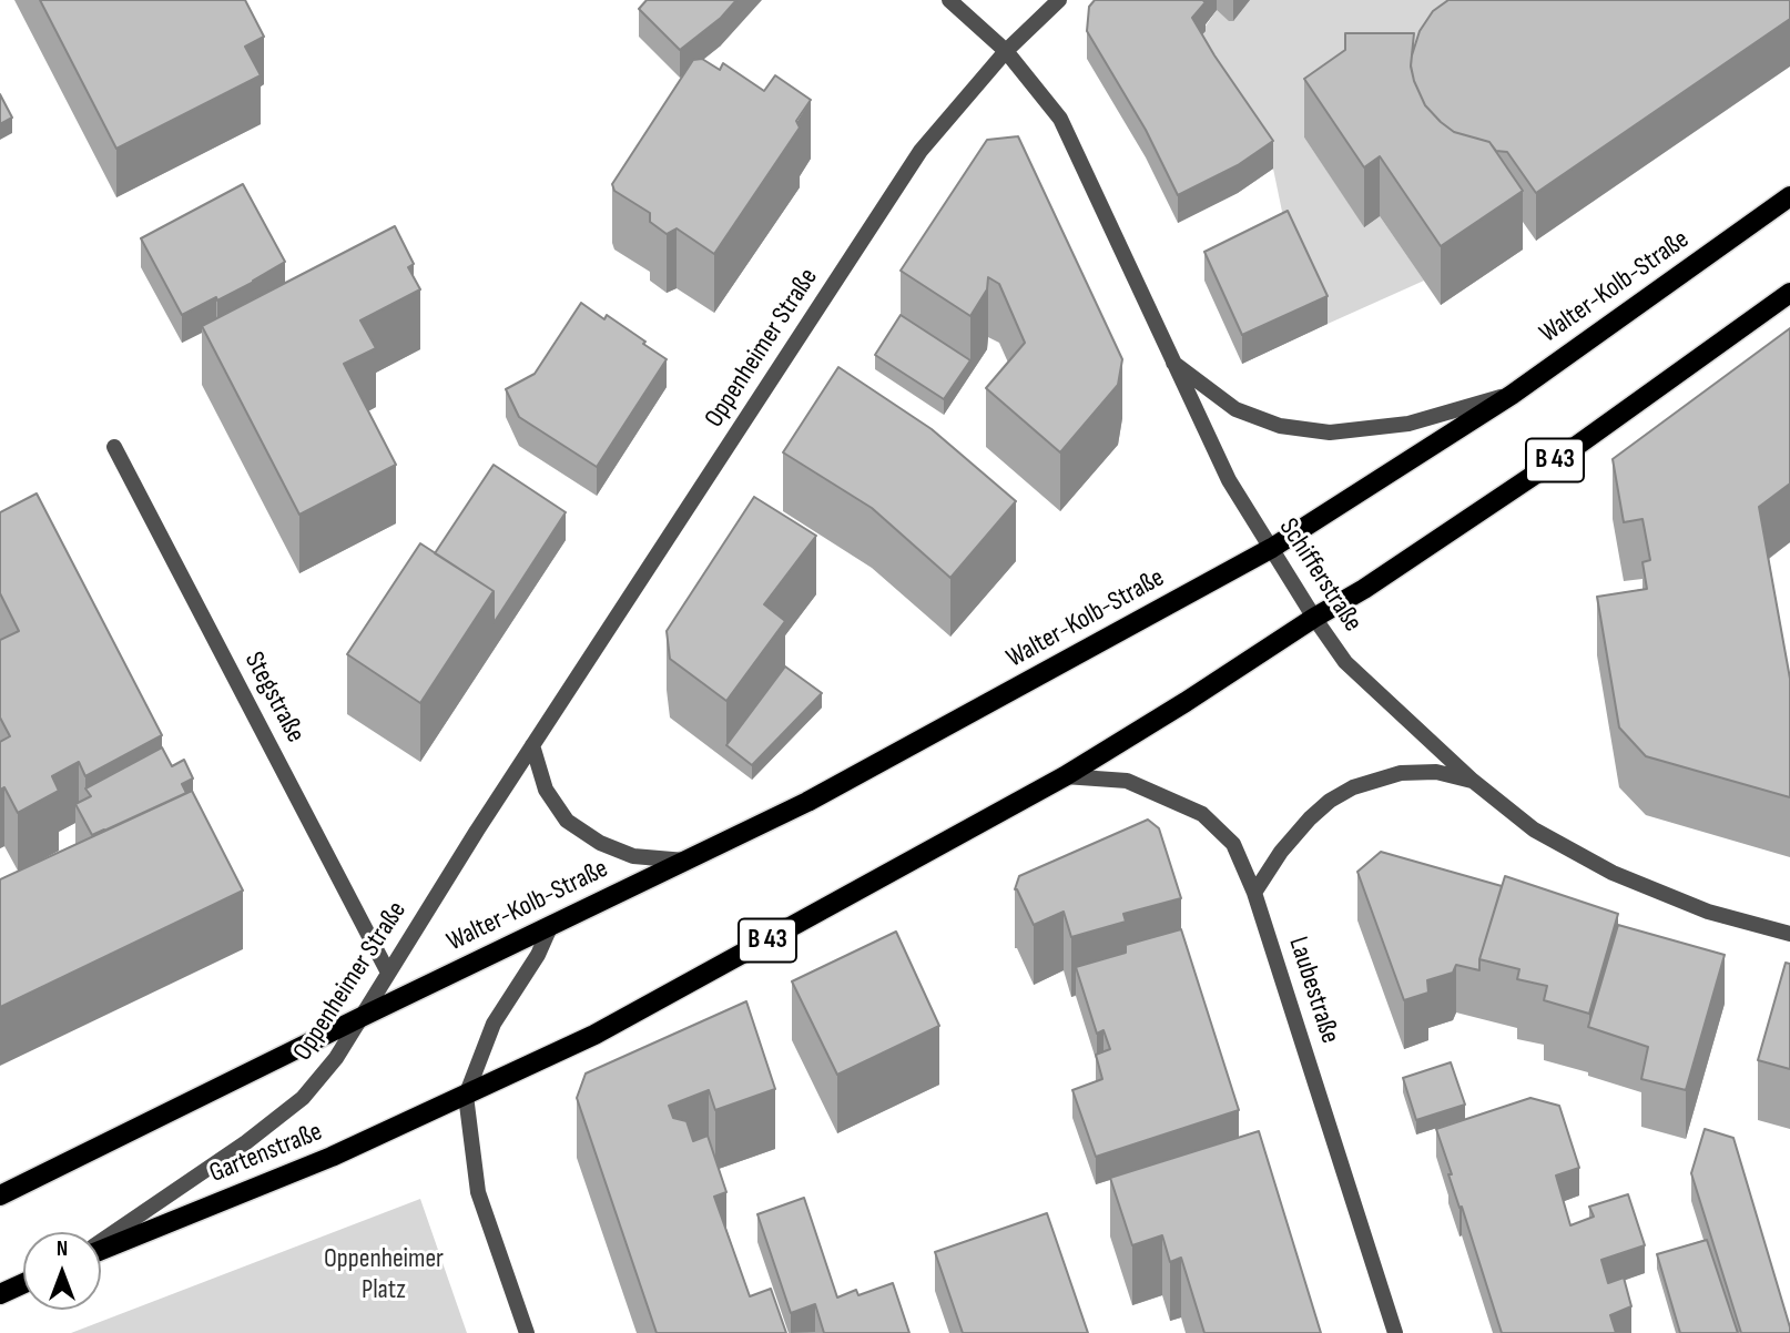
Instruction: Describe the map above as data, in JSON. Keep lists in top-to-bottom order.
{
  "streets": {
    "main road": ["Walter-Kolb-Straße", "B 43", "Gartenstraße"],
    "street": [
      "Oppenheimer Straße",
      "Schifferstraße",
      "Stegstraße",
      "Laubestraße"
    ]
  },
  "crossings": [
    ["Walter-Kolb-Straße", "Oppenheimer Straße"],
    ["Walter-Kolb-Straße", "Schifferstraße"],
    ["Oppenheimer Straße", "Schifferstraße"],
    ["Oppenheimer Straße", "Stegstraße"],
    ["B 43", "Schifferstraße"],
    ["B 43", "Laubestraße"],
    ["B 43", "Gartenstraße"],
    ["Schifferstraße", "Laubestraße"]
  ],
  "parks": ["Oppenheimer Platz"],
  "north": "top"
}
